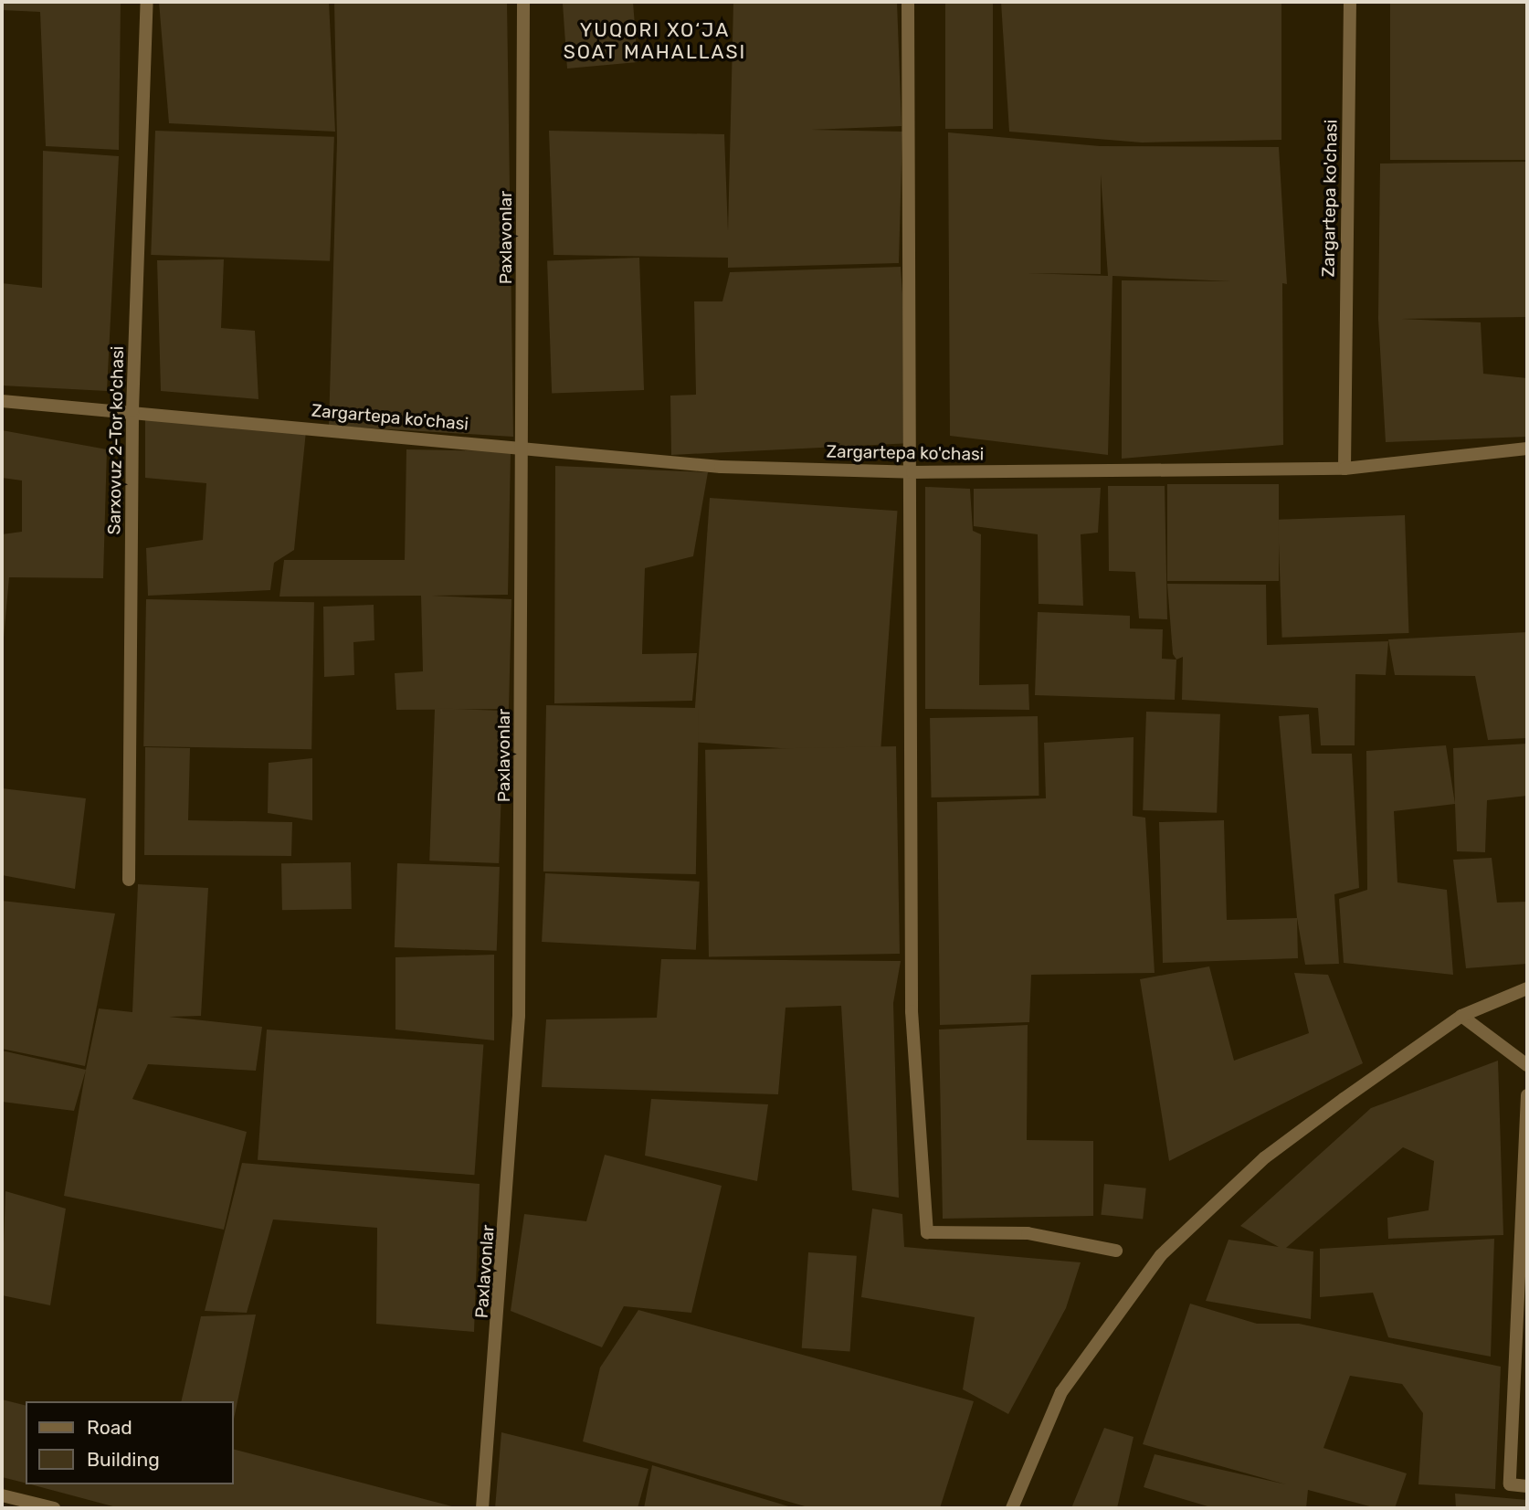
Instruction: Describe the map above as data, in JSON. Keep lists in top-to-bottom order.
{
  "streets": {
    "street": ["Zargartepa ko'chasi", "Paxlavonlar", "Sarxovuz 2-Tor ko'chasi"]
  },
  "crossings": [
    ["Zargartepa ko'chasi", "Paxlavonlar"],
    ["Zargartepa ko'chasi", "Sarxovuz 2-Tor ko'chasi"]
  ],
  "districts": ["YUQORI XO‘JA SOAT MAHALLASI"],
  "legend": ["Road", "Building"]
}
